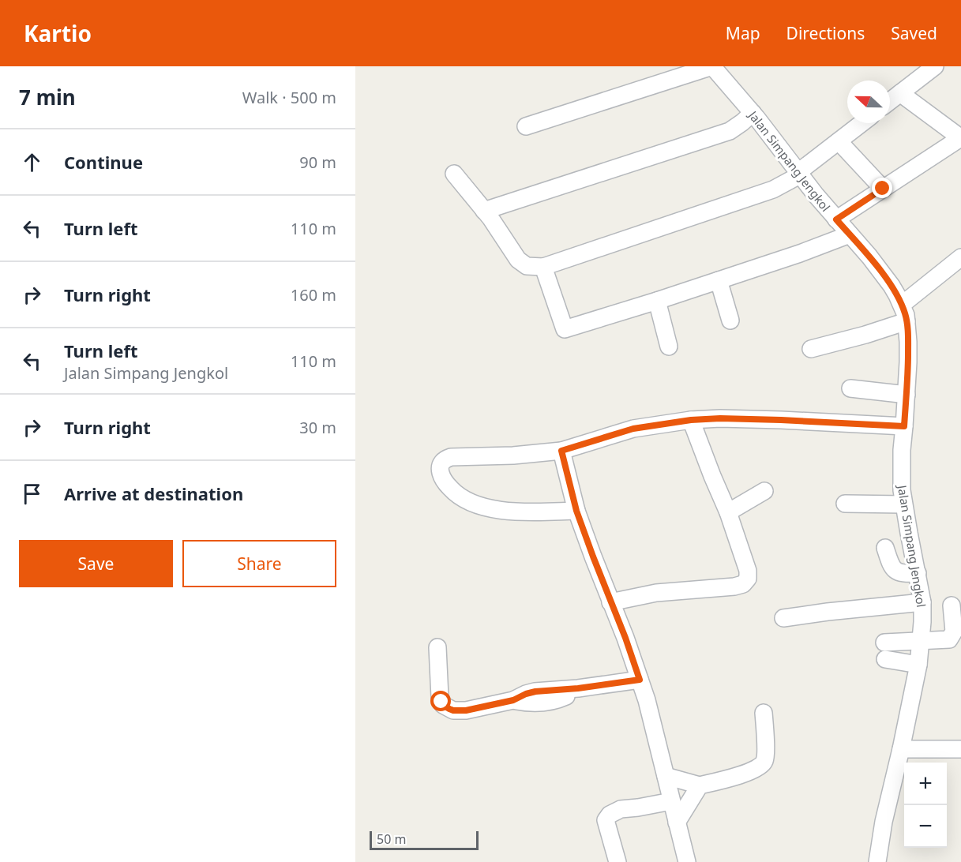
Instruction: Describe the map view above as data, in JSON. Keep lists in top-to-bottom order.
{
  "streets": {
    "street": ["Jalan Simpang Jengkol"]
  },
  "scale_bar": "50 m",
  "north": "left",
  "page": {
    "header": "Kartio",
    "nav": ["Map", "Directions", "Saved"],
    "heading": ["7 min", "Walk · 500 m"],
    "list": [
      ["Continue", "90 m"],
      ["Turn left", "110 m"],
      ["Turn right", "160 m"],
      ["Turn left", "Jalan Simpang Jengkol", "110 m"],
      ["Turn right", "30 m"],
      "Arrive at destination"
    ],
    "buttons": ["Save", "Share"],
    "map_buttons": ["+", "−"],
    "scale": "50 m"
  }
}
